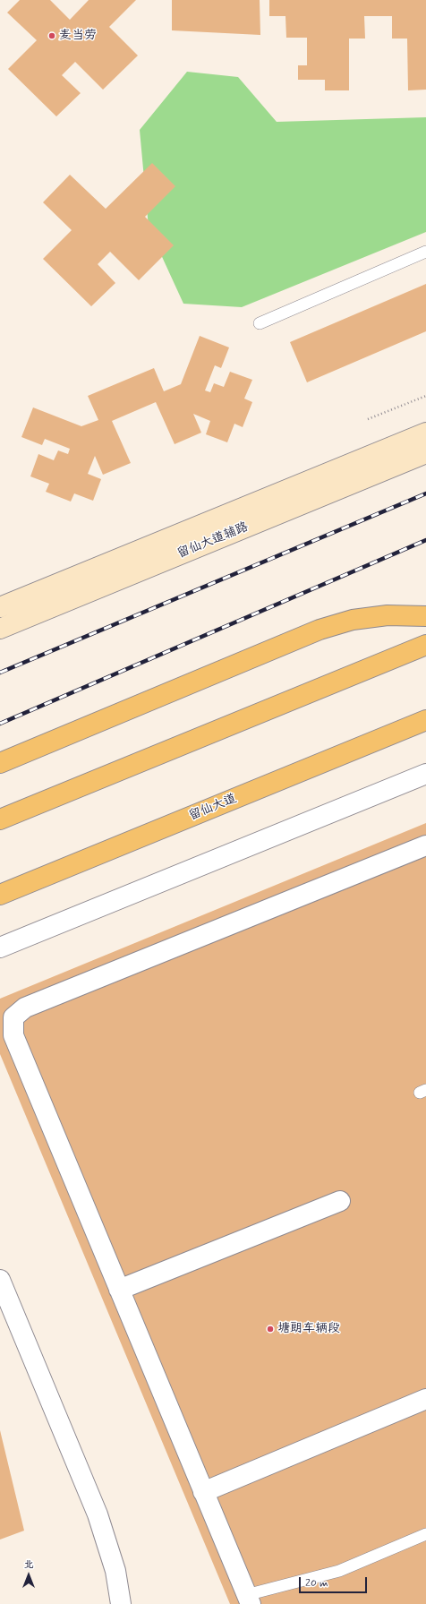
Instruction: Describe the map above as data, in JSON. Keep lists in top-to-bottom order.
{
  "streets": {
    "main road": ["留仙大道辅路", "留仙大道"]
  },
  "places": ["麦当劳", "塘朗车辆段"],
  "scale_bar": "20 m",
  "north": "top"
}
